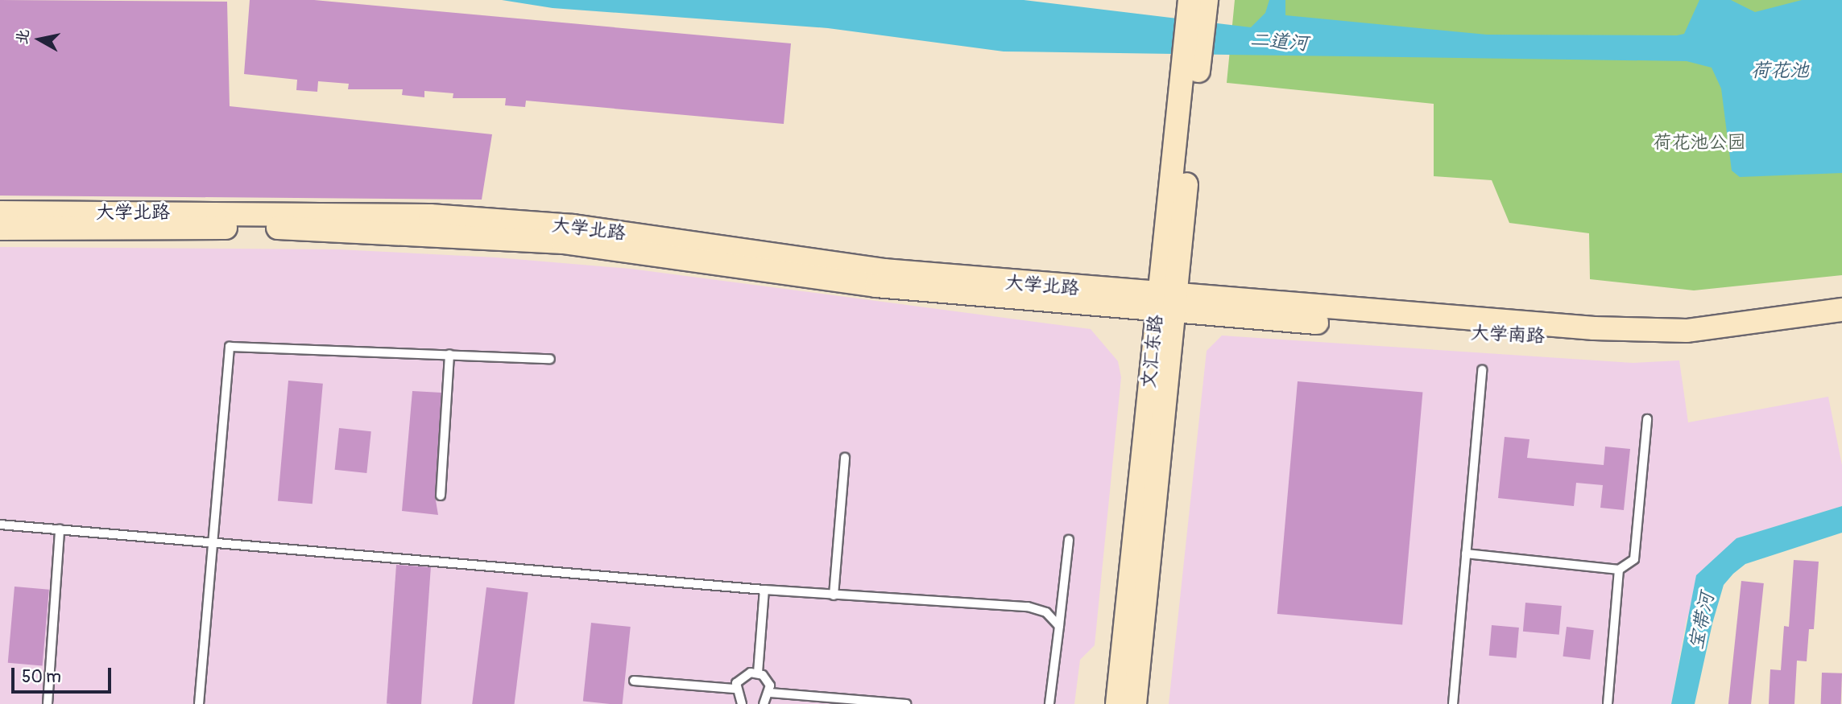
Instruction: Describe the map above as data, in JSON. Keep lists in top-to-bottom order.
{
  "streets": {
    "street": ["大学北路", "大学南路", "文汇东路"]
  },
  "crossings": [
    ["大学北路", "大学南路"],
    ["大学北路", "文汇东路"],
    ["大学南路", "文汇东路"]
  ],
  "water": ["二道河", "荷花池", "宝带河"],
  "parks": ["荷花池公园"],
  "scale_bar": "50 m",
  "north": "left"
}
